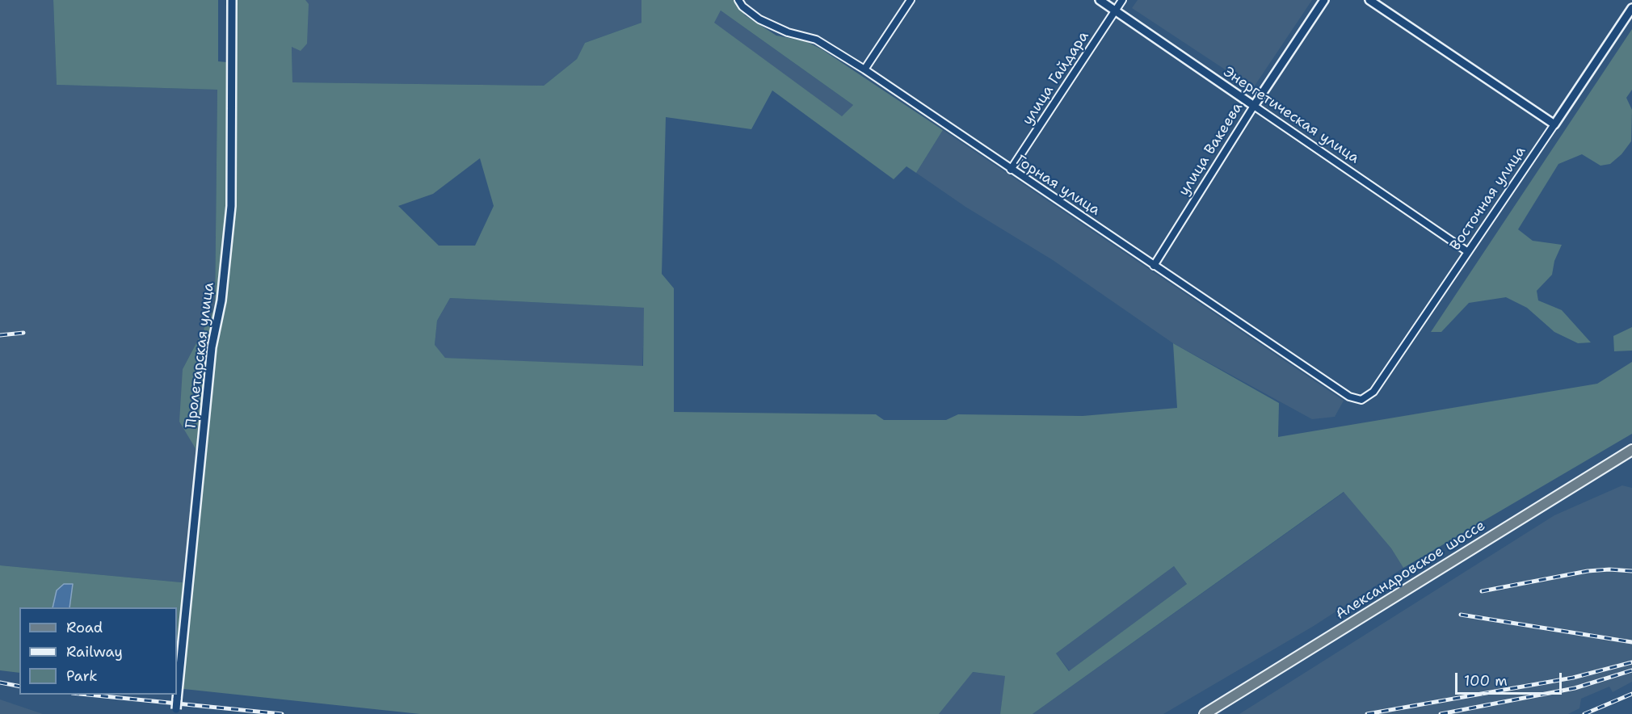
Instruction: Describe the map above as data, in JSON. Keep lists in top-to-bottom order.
{
  "streets": {
    "main road": ["Александровское шоссе"],
    "street": [
      "улица Гайдара",
      "Энергетическая улица",
      "улица Вакеева",
      "Горная улица",
      "Восточная улица",
      "Пролетарская улица"
    ]
  },
  "crossings": [
    ["улица Гайдара", "Энергетическая улица"],
    ["улица Гайдара", "Горная улица"],
    ["Энергетическая улица", "улица Вакеева"],
    ["Энергетическая улица", "Восточная улица"],
    ["улица Вакеева", "Горная улица"],
    ["Горная улица", "Восточная улица"]
  ],
  "legend": ["Road", "Railway", "Park"],
  "scale_bar": "100 m"
}
